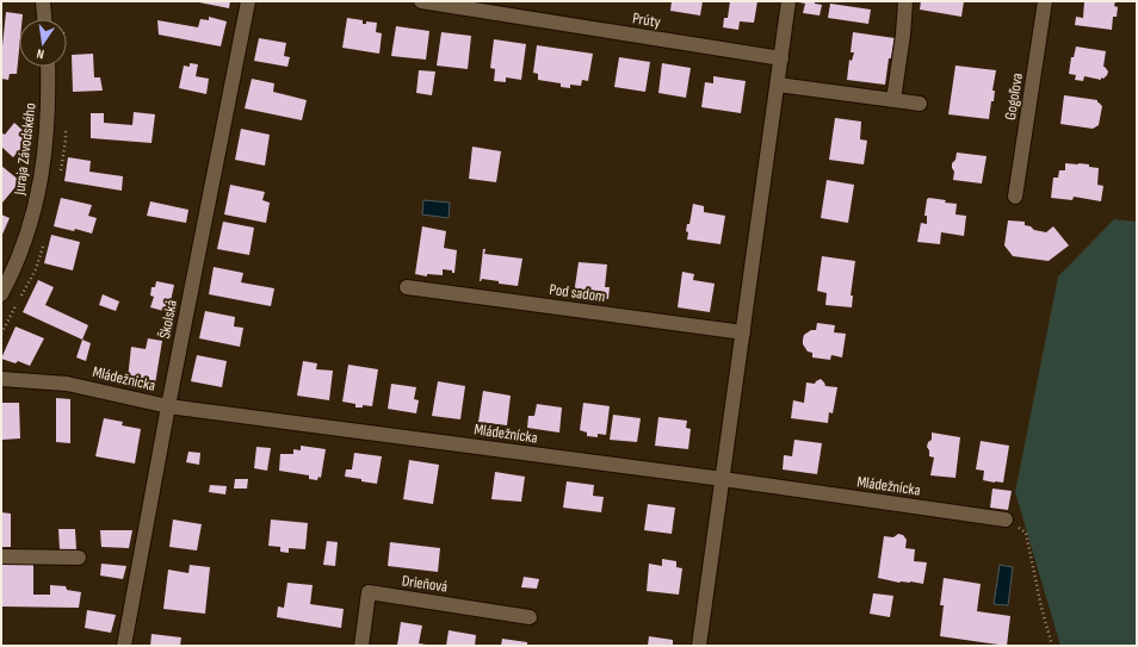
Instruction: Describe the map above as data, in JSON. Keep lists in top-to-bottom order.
{
  "streets": {
    "street": [
      "Prúty",
      "Gogoľova",
      "Juraja Závodského",
      "Pod sadom",
      "Školská",
      "Mládežnícka",
      "Drieňová"
    ]
  },
  "crossings": [
    ["Školská", "Mládežnícka"]
  ],
  "north": "bottom"
}
